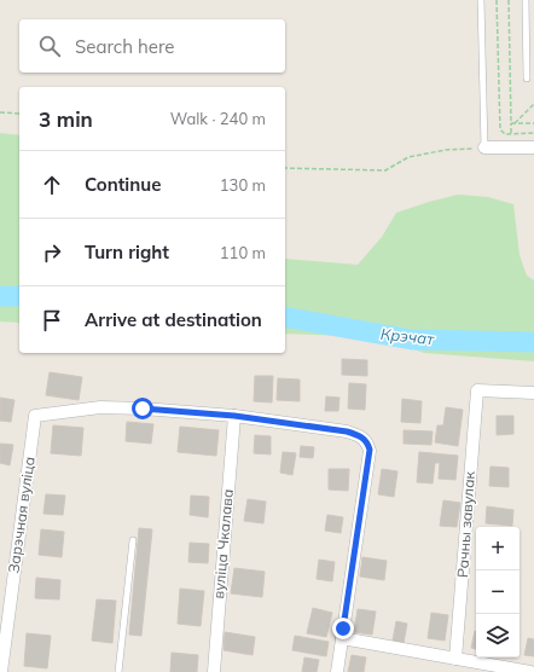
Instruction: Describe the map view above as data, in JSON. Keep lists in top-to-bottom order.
{
  "streets": {
    "street": ["Зарэчная вуліца", "Рачны завулак", "вуліца Чкалава"]
  },
  "crossings": [
    ["Зарэчная вуліца", "вуліца Чкалава"]
  ],
  "water": ["Крэчат"],
  "page": {
    "search": "Search here",
    "heading": ["3 min", "Walk · 240 m"],
    "list": [
      ["Continue", "130 m"],
      ["Turn right", "110 m"],
      "Arrive at destination"
    ],
    "map_buttons": ["+", "−"]
  }
}
